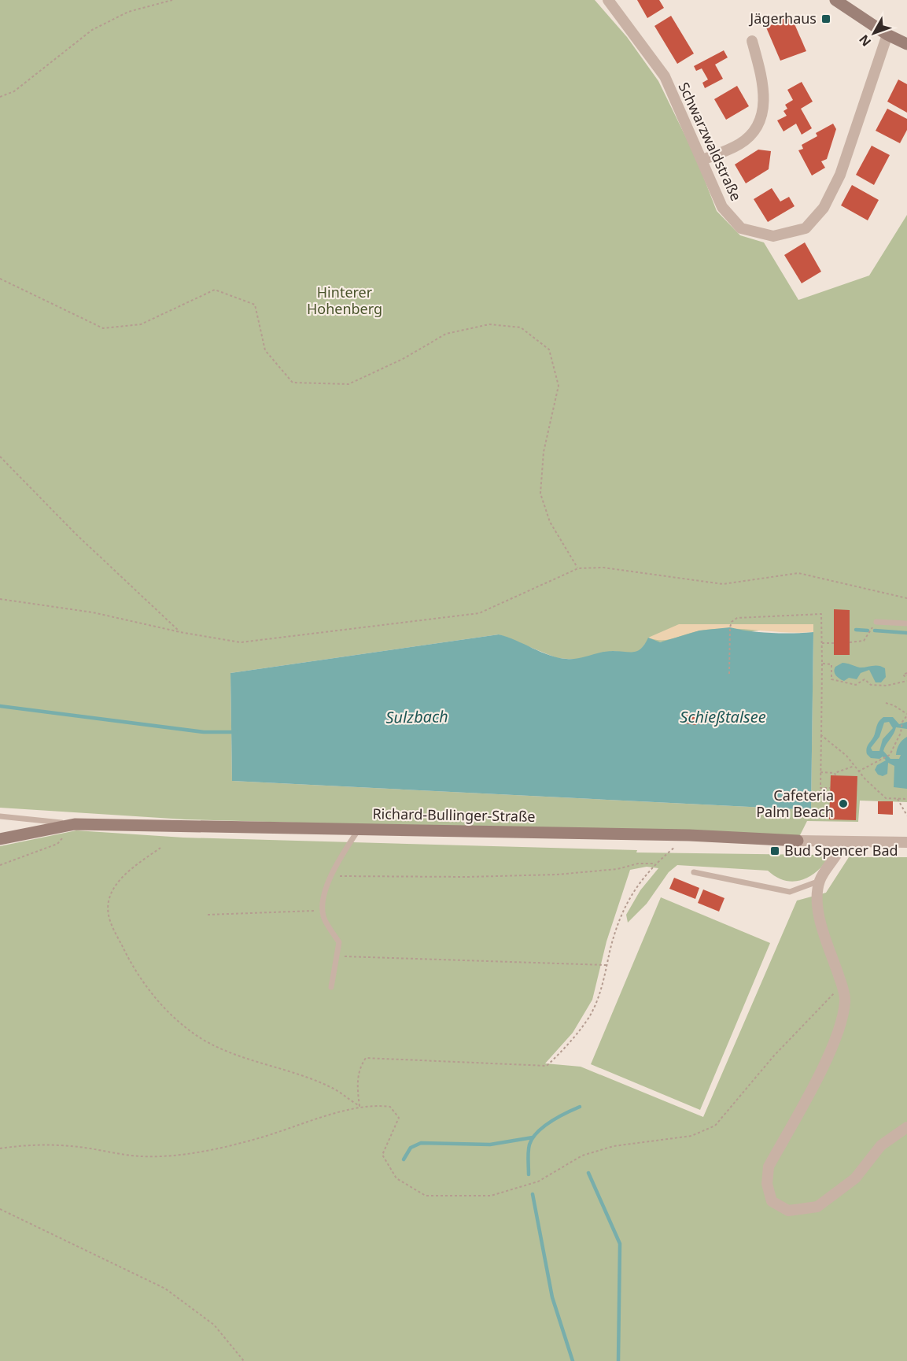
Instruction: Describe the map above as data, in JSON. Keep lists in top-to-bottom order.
{
  "streets": {
    "street": ["Schwarzwaldstraße", "Richard-Bullinger-Straße"]
  },
  "water": ["Sulzbach", "Schießtalsee"],
  "parks": ["Hinterer Hohenberg"],
  "places": {
    "transit": ["Jägerhaus", "Bud Spencer Bad"],
    "other": ["Cafeteria Palm Beach"]
  },
  "north": "bottom left"
}
